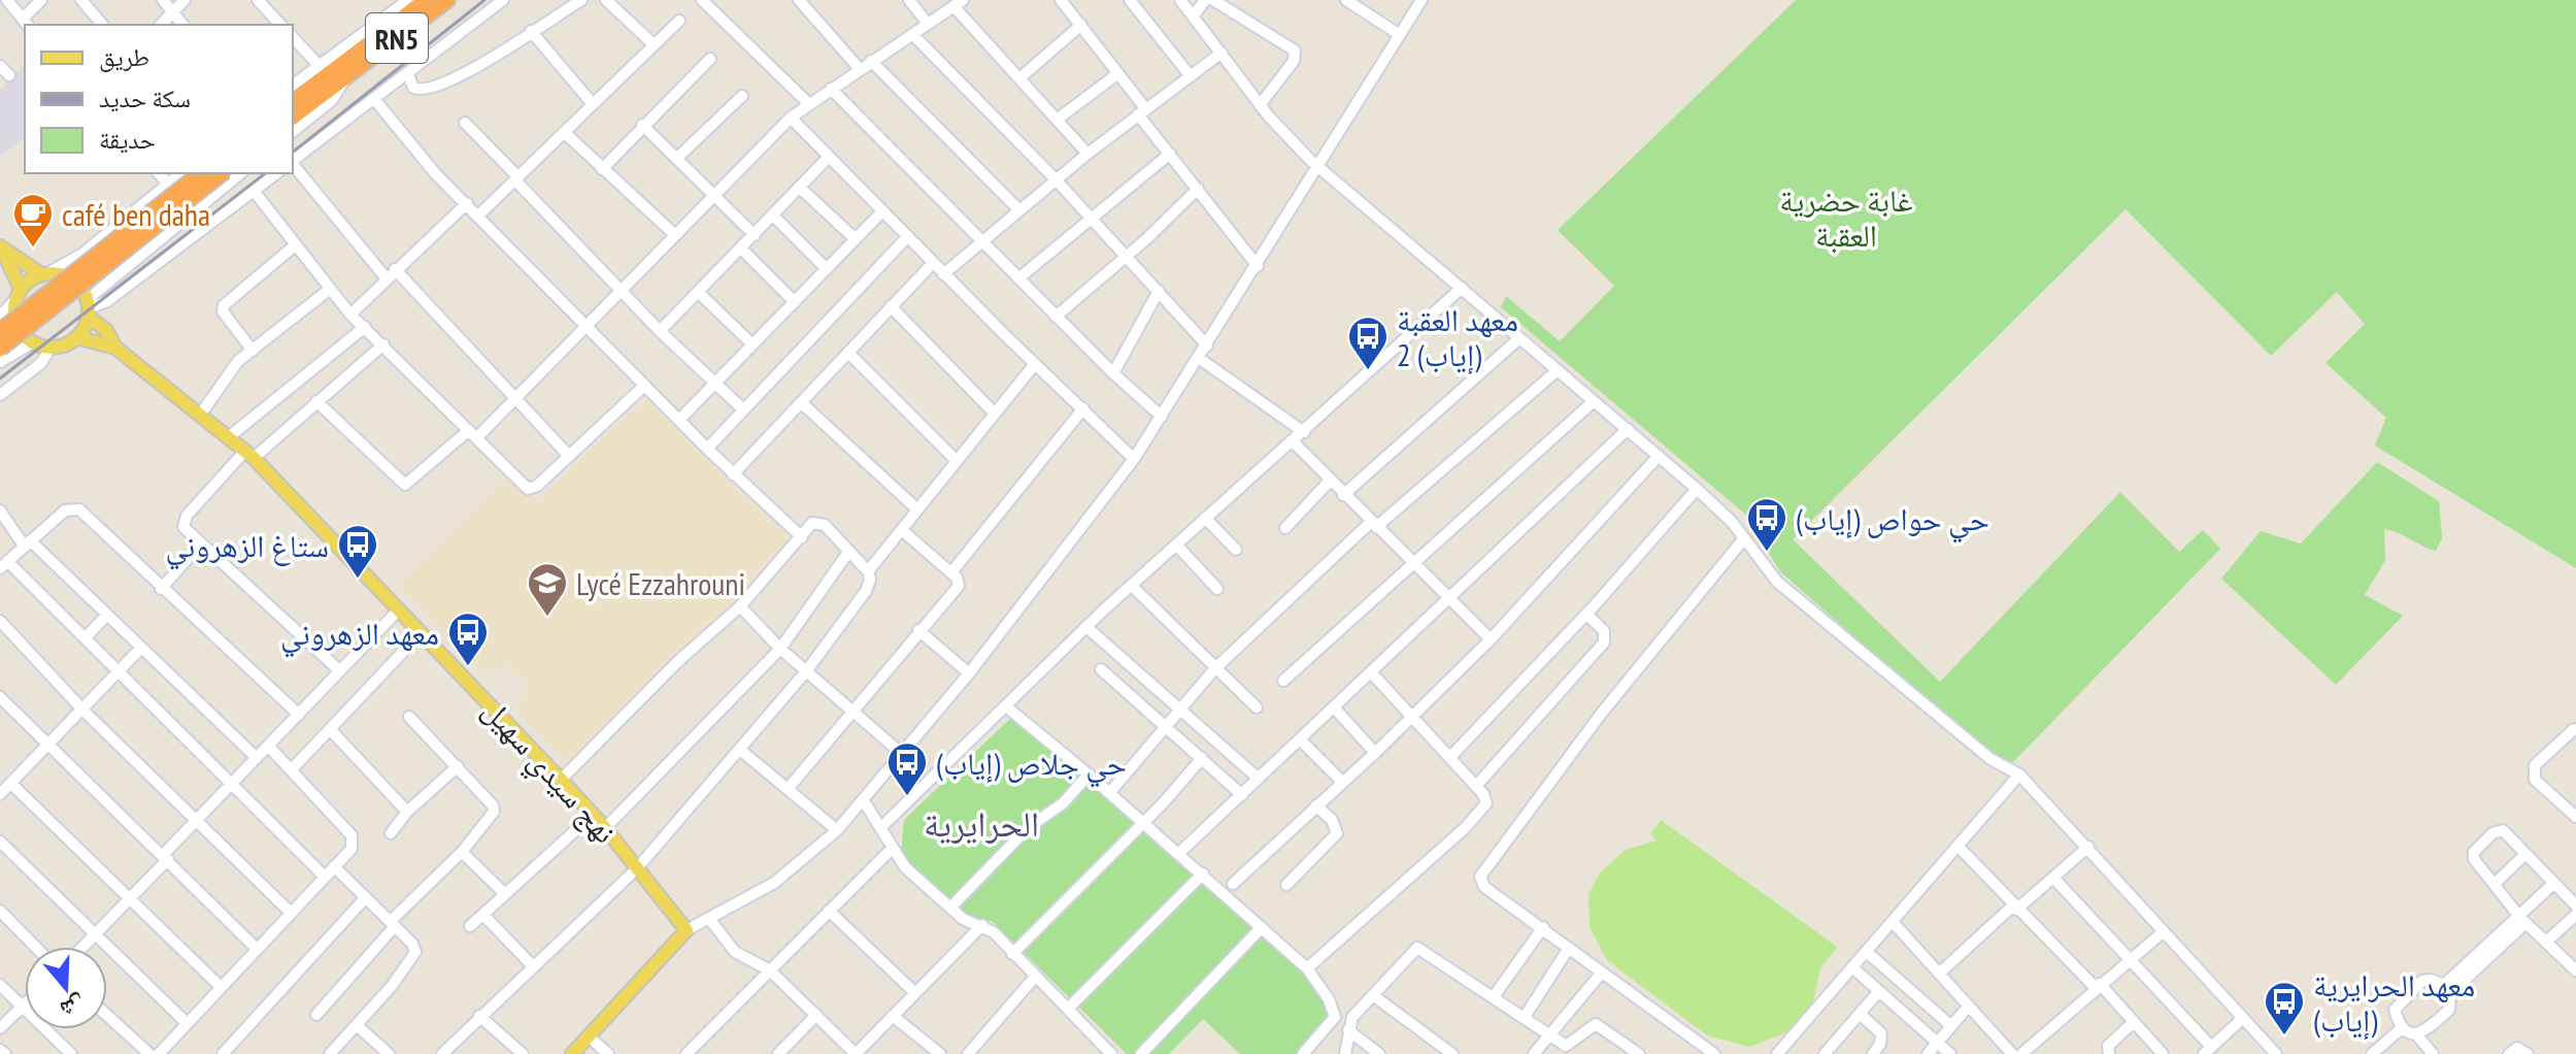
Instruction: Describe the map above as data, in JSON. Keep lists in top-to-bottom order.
{
  "streets": {
    "highway": ["RN5"],
    "main road": ["نهج سيدي سهيل"]
  },
  "districts": ["الحرايرية"],
  "parks": ["غابة حضرية العقبة"],
  "places": {
    "cafe": ["café ben daha"],
    "bus stop": [
      "معهد العقبة 2 (إياب)",
      "حي حواص (إياب)",
      "ستاغ الزهروني",
      "معهد الزهروني",
      "حي جلاص (إياب)",
      "معهد الحرايرية (إياب)"
    ],
    "school or university": ["Lycé Ezzahrouni"]
  },
  "legend": ["طريق", "سكة حديد", "حديقة"],
  "north": "bottom"
}
